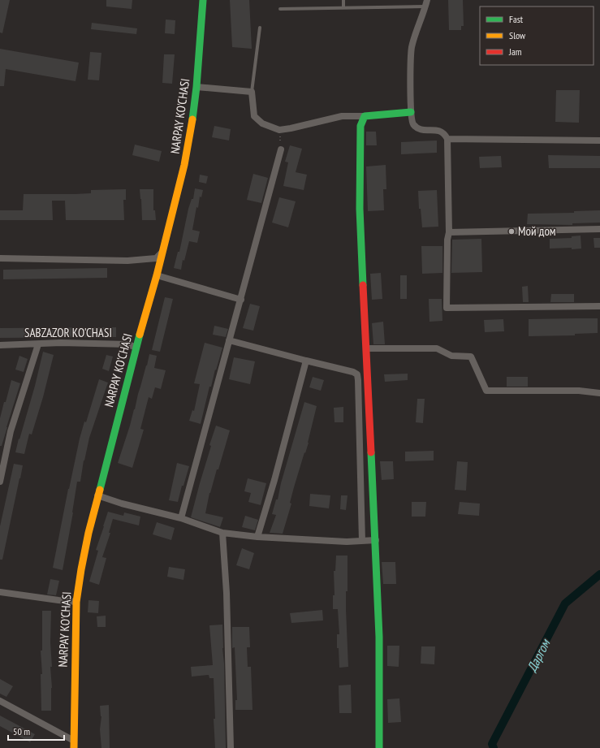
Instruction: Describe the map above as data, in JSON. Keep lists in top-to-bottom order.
{
  "streets": {
    "street": ["NARPAY KO'CHASI", "SABZAZOR KO'CHASI"]
  },
  "crossings": [
    ["NARPAY KO'CHASI", "SABZAZOR KO'CHASI"]
  ],
  "water": ["Даргом"],
  "places": ["Мой дом"],
  "legend": ["Fast", "Slow", "Jam"],
  "scale_bar": "50 m"
}
